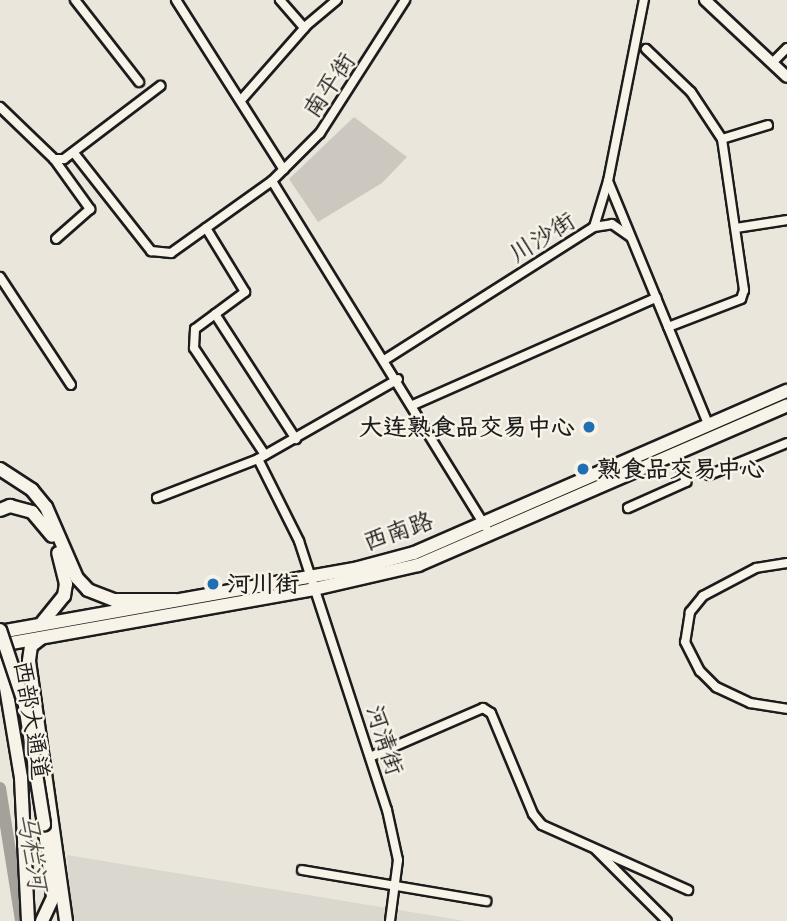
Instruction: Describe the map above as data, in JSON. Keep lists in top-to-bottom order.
{
  "streets": {
    "main road": ["西南路", "西部大通道"],
    "street": ["南平街", "川沙街", "河清街"]
  },
  "crossings": [
    ["西南路", "西部大通道"],
    ["西南路", "河清街"]
  ],
  "water": ["马栏河"],
  "places": ["大连熟食品交易中心", "熟食品交易中心", "河川街"]
}
